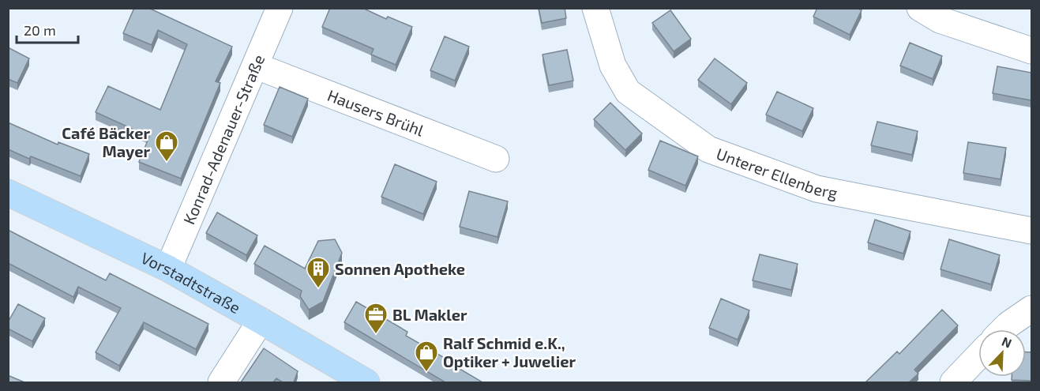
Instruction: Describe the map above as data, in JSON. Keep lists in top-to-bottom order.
{
  "streets": {
    "main road": ["Vorstadtstraße"],
    "street": ["Hausers Brühl", "Konrad-Adenauer-Straße", "Unterer Ellenberg"]
  },
  "crossings": [
    ["Hausers Brühl", "Konrad-Adenauer-Straße"],
    ["Konrad-Adenauer-Straße", "Vorstadtstraße"]
  ],
  "places": {
    "shop": ["Café Bäcker Mayer", "Ralf Schmid e.K., Optiker + Juwelier"],
    "building": ["Sonnen Apotheke"],
    "office": ["BL Makler"]
  },
  "scale_bar": "20 m",
  "north": "top right"
}
